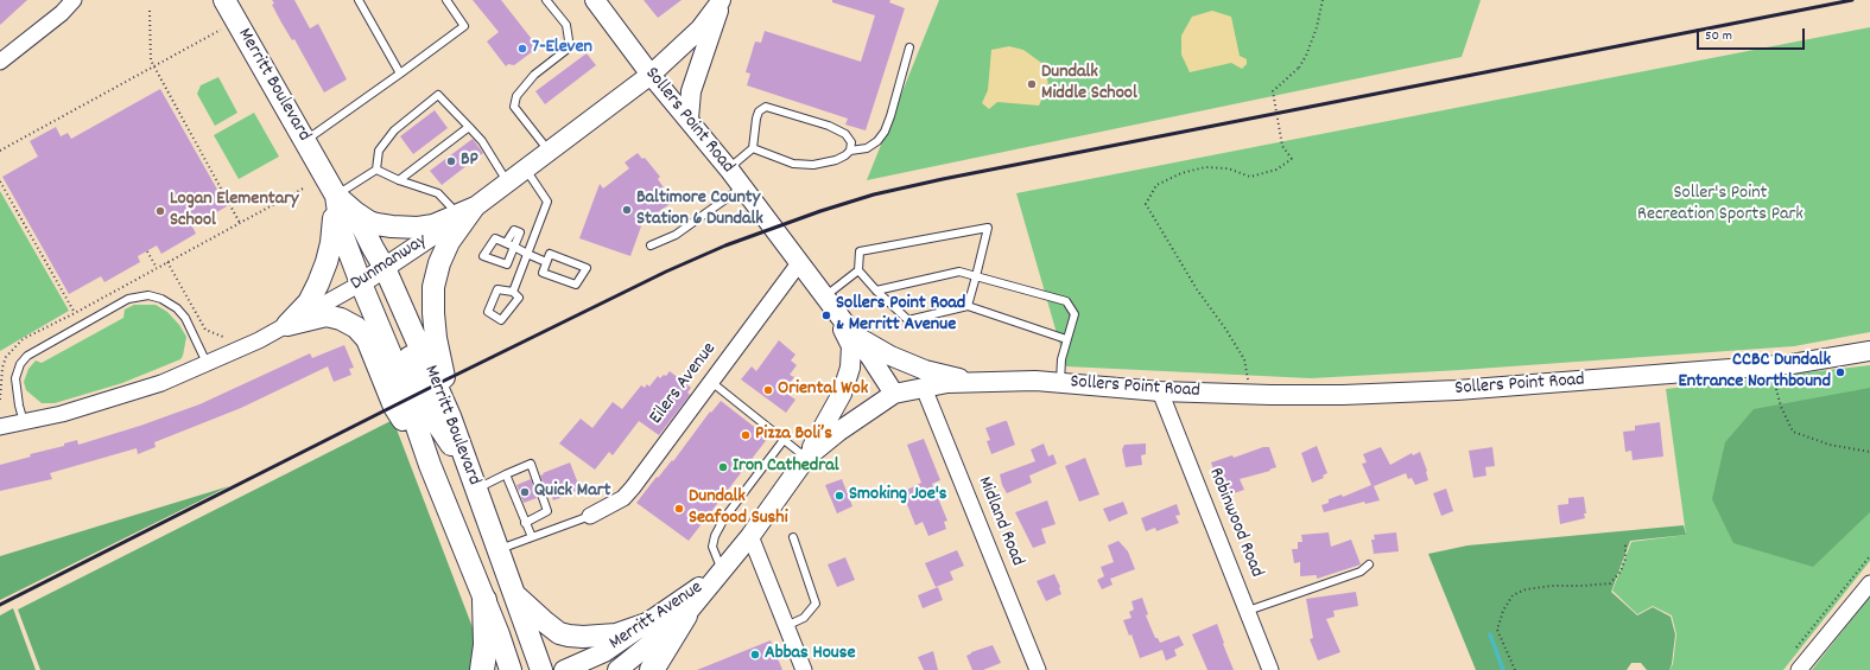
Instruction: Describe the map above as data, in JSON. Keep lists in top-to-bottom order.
{
  "streets": {
    "main road": ["Merritt Boulevard"],
    "street": [
      "Sollers Point Road",
      "Dunmanway",
      "Eilers Avenue",
      "Midland Road",
      "Robinwood Road",
      "Merritt Avenue"
    ]
  },
  "crossings": [
    ["Merritt Boulevard", "Dunmanway"],
    ["Sollers Point Road", "Dunmanway"],
    ["Sollers Point Road", "Eilers Avenue"],
    ["Sollers Point Road", "Midland Road"],
    ["Sollers Point Road", "Robinwood Road"],
    ["Sollers Point Road", "Merritt Avenue"]
  ],
  "parks": ["Soller's Point Recreation Sports Park"],
  "places": [
    "7-Eleven",
    "Dundalk Middle School",
    "BP",
    "Baltimore County Station 6 Dundalk",
    "Logan Elementary School",
    "Sollers Point Road & Merritt Avenue",
    "CCBC Dundalk Entrance Northbound",
    "Oriental Wok",
    "Pizza Boli’s",
    "Iron Cathedral",
    "Quick Mart",
    "Smoking Joe's",
    "Dundalk Seafood Sushi",
    "Abbas House"
  ],
  "scale_bar": "50 m"
}
